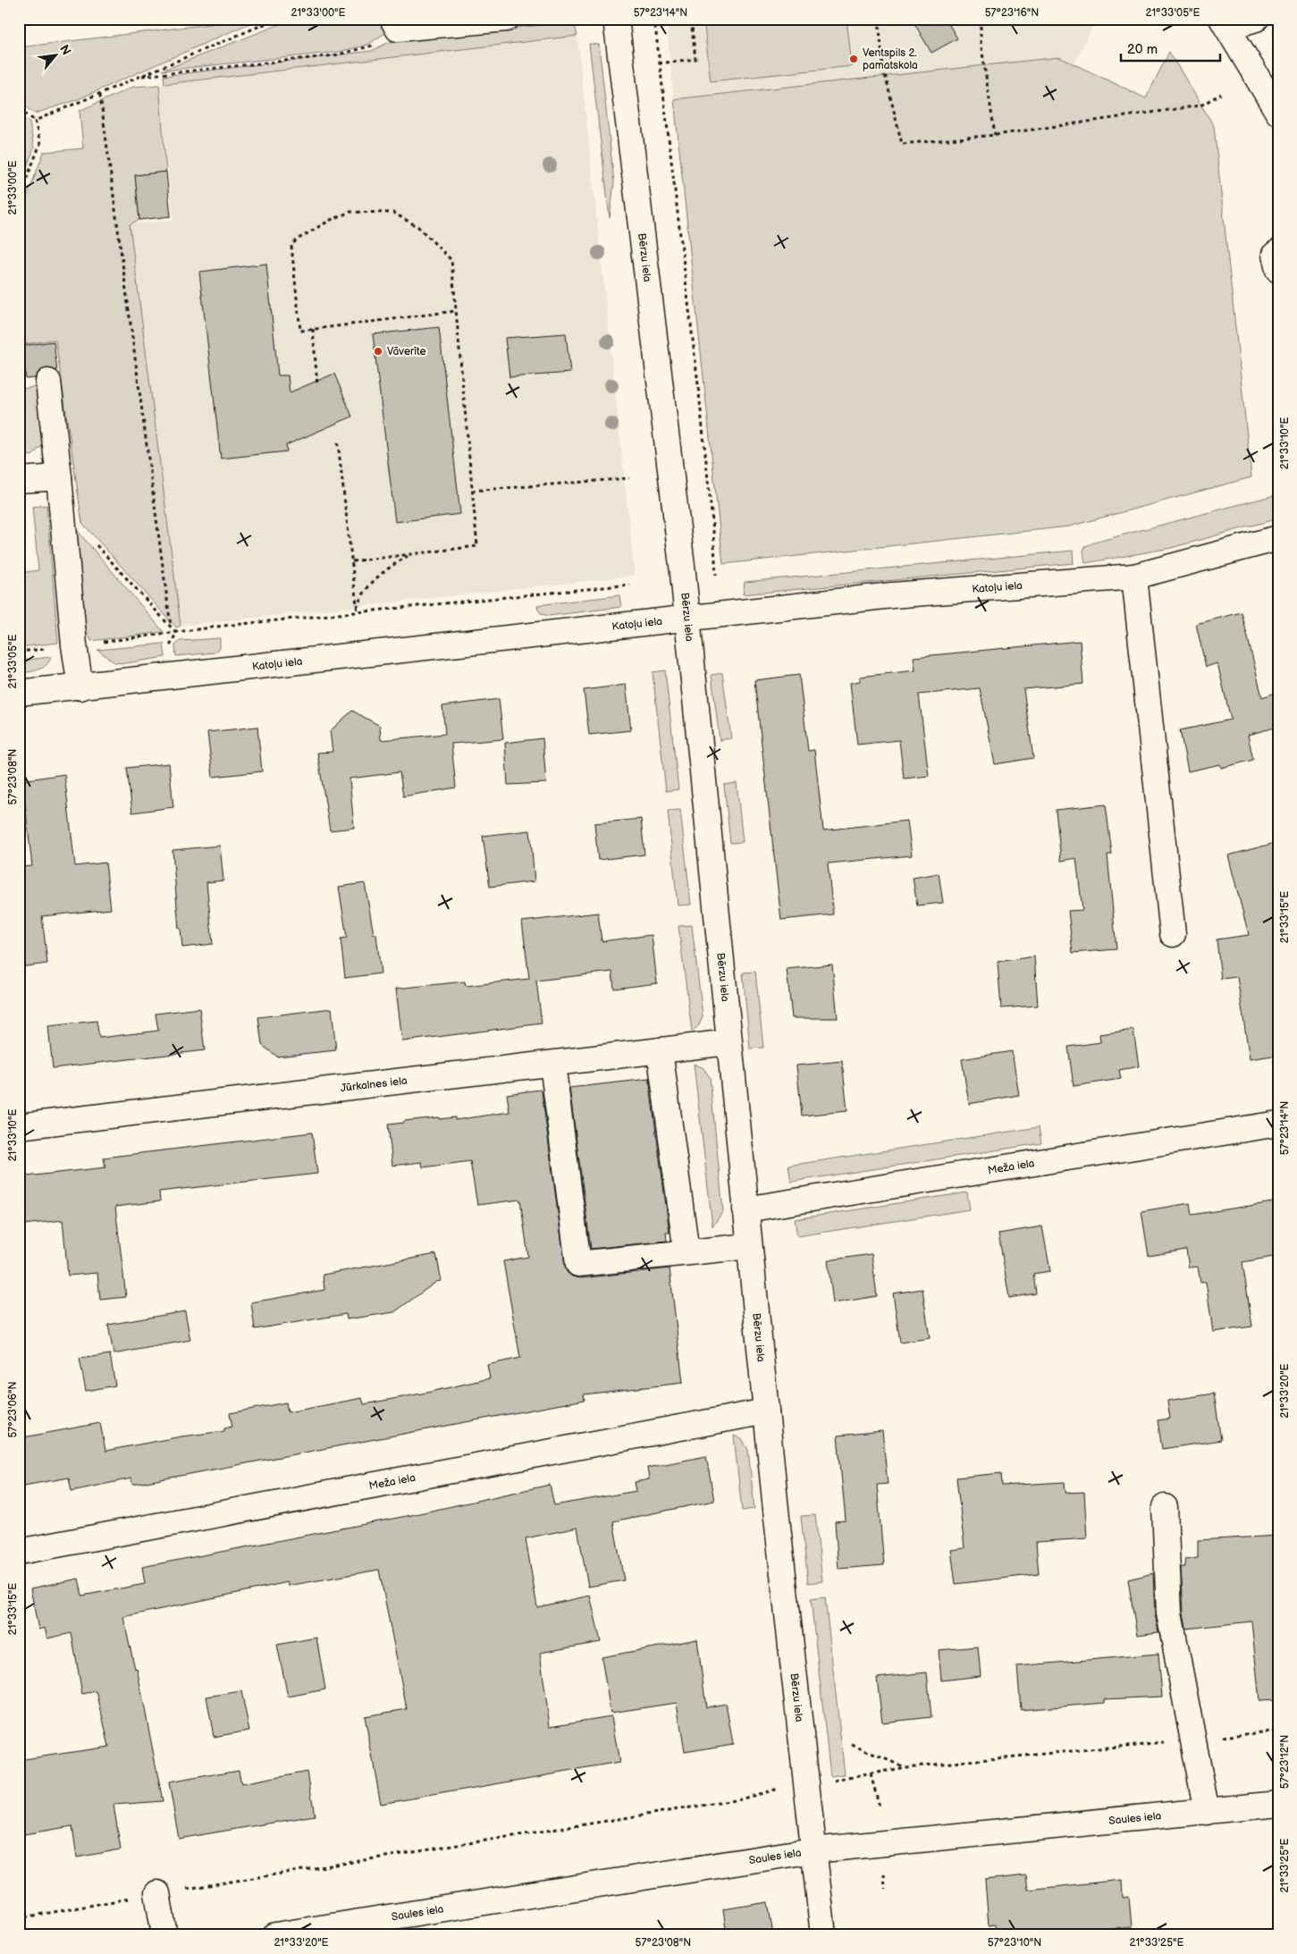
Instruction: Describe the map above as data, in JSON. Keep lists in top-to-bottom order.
{
  "streets": {
    "street": [
      "Bērzu iela",
      "Katoļu iela",
      "Jūrkalnes iela",
      "Meža iela",
      "Saules iela"
    ]
  },
  "crossings": [
    ["Bērzu iela", "Katoļu iela"],
    ["Bērzu iela", "Jūrkalnes iela"],
    ["Bērzu iela", "Meža iela"],
    ["Bērzu iela", "Saules iela"]
  ],
  "places": ["Ventspils 2. pamatskola", "Vāverīte"],
  "scale_bar": "20 m",
  "north": "top right",
  "coordinates": [
    "21°33'00\"E",
    "57°23'14\"N",
    "57°23'16\"N",
    "21°33'05\"E",
    "21°33'10\"E",
    "57°23'08\"N",
    "21°33'15\"E",
    "21°33'20\"E",
    "57°23'06\"N",
    "57°23'12\"N",
    "21°33'25\"E",
    "57°23'10\"N"
  ]
}
